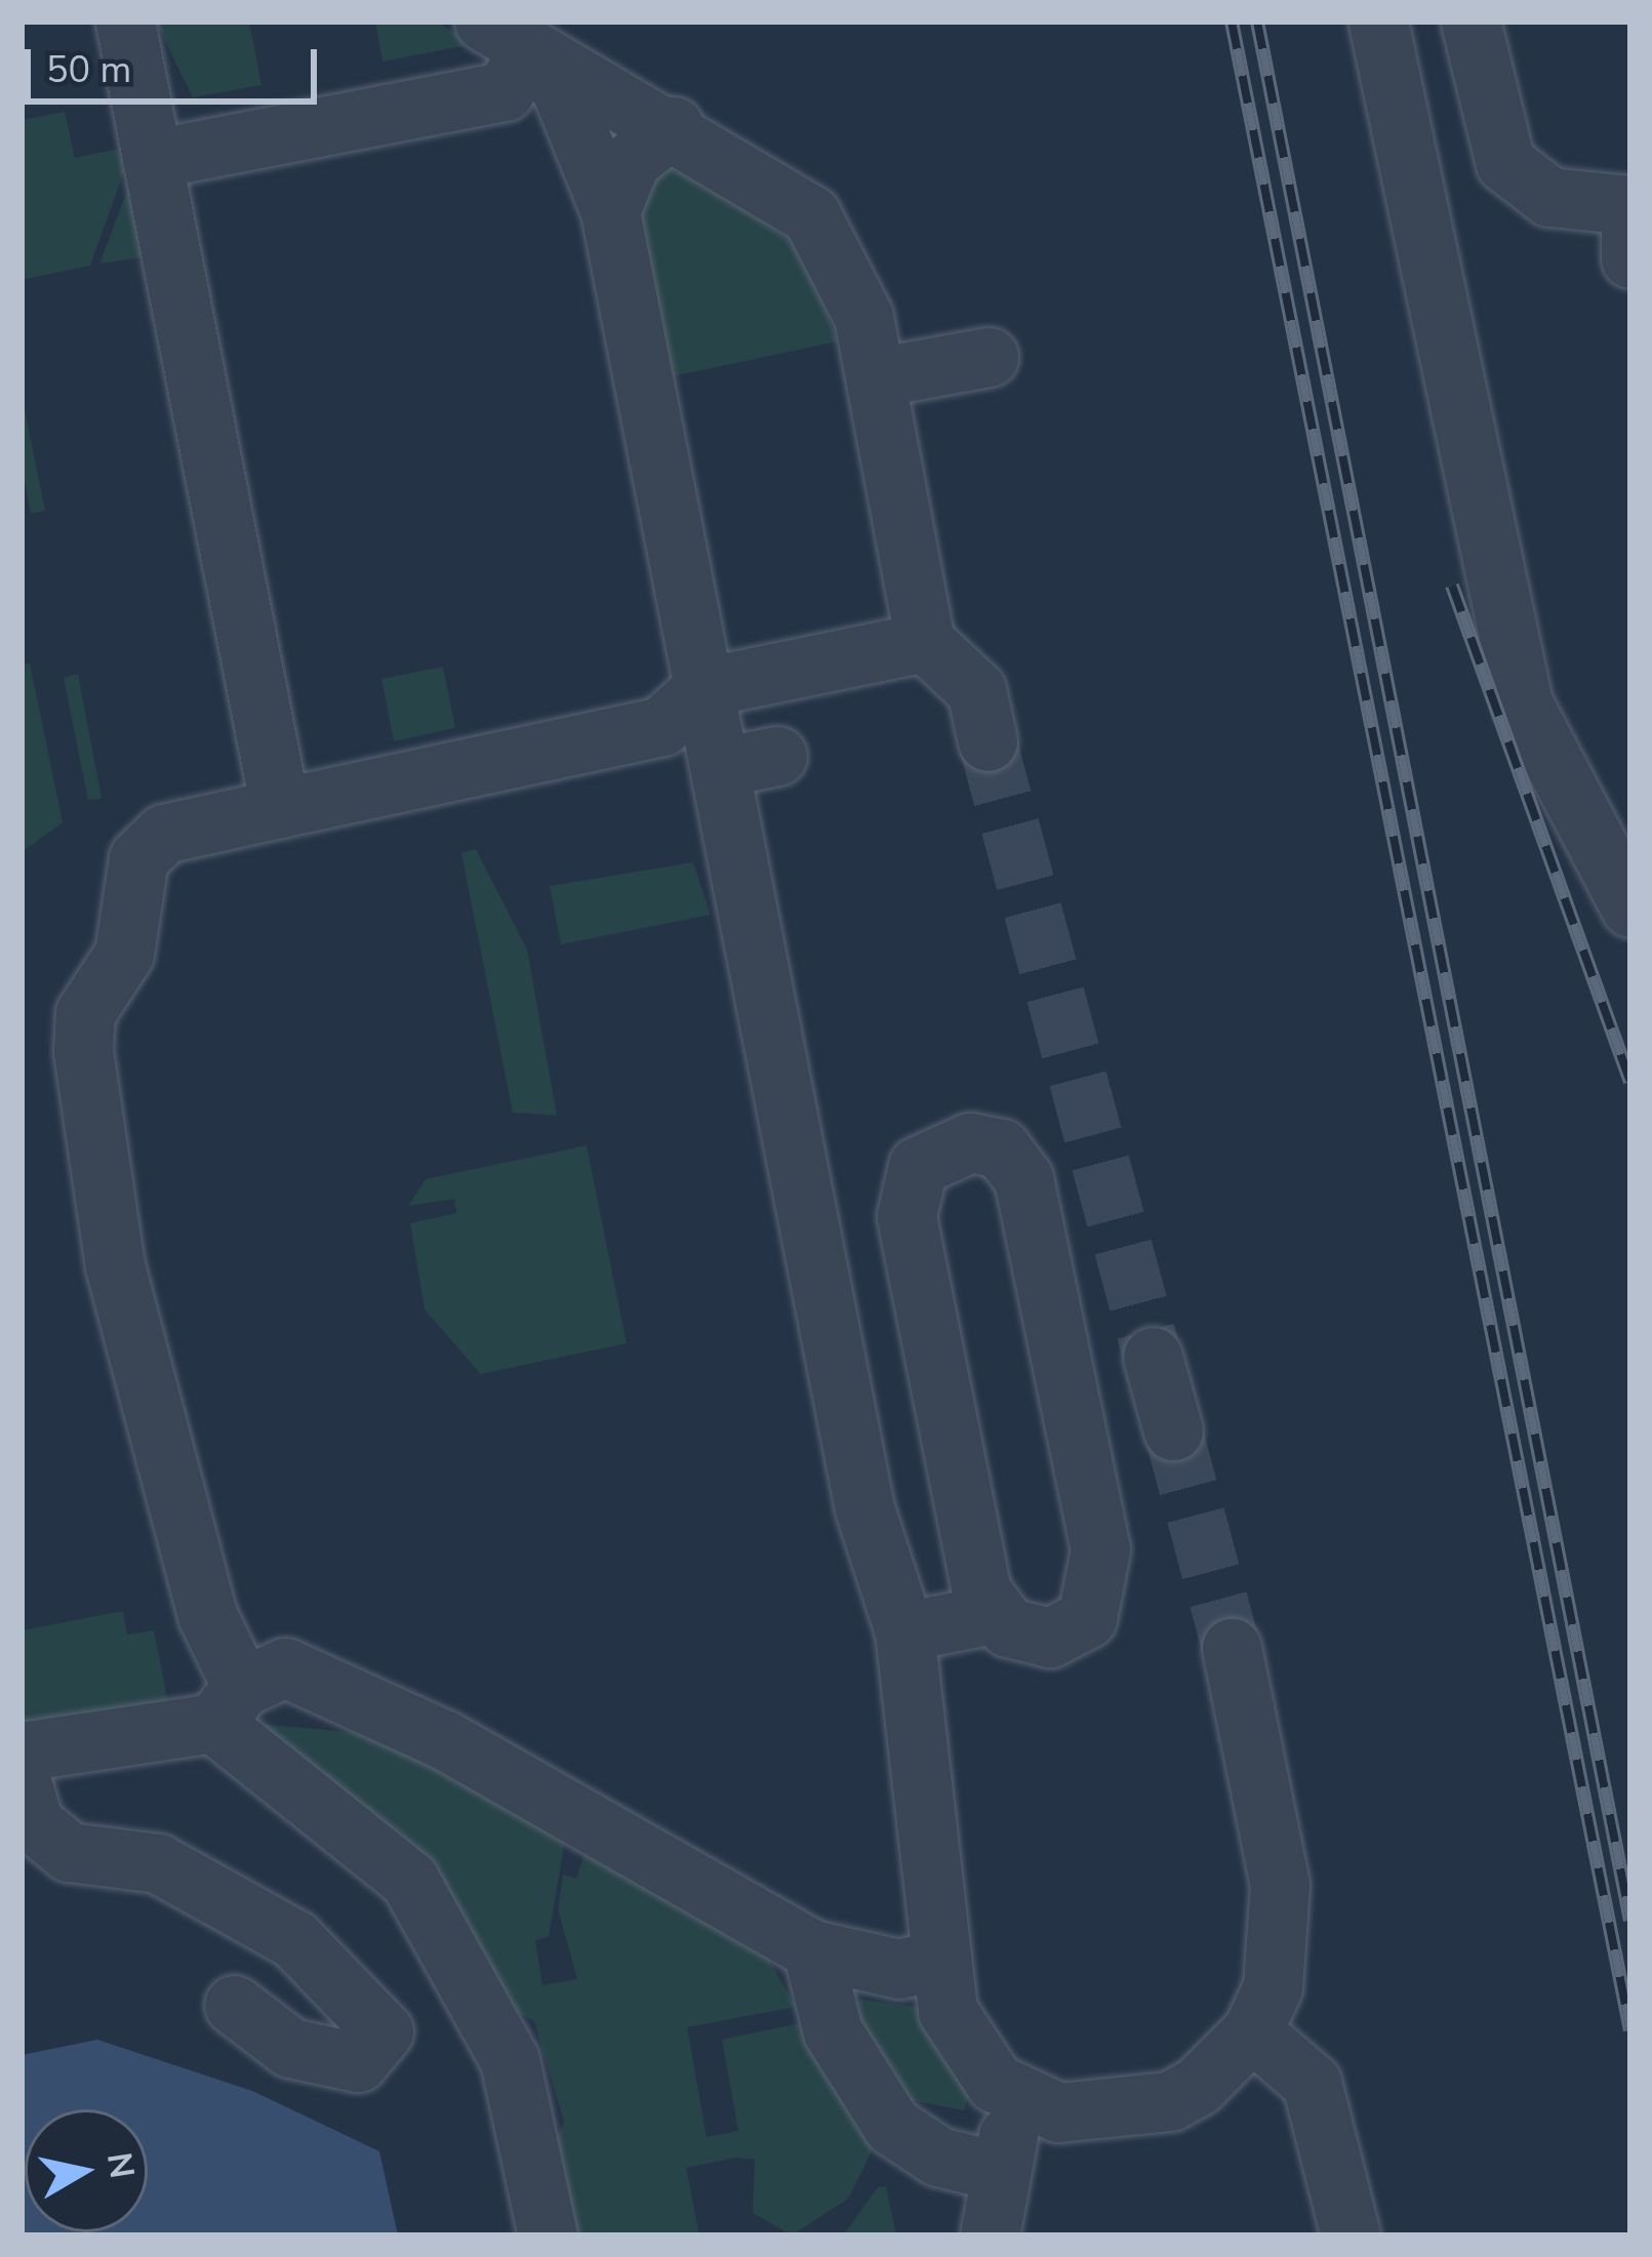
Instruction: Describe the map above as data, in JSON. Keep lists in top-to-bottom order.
{
  "scale_bar": "50 m",
  "north": "right"
}
